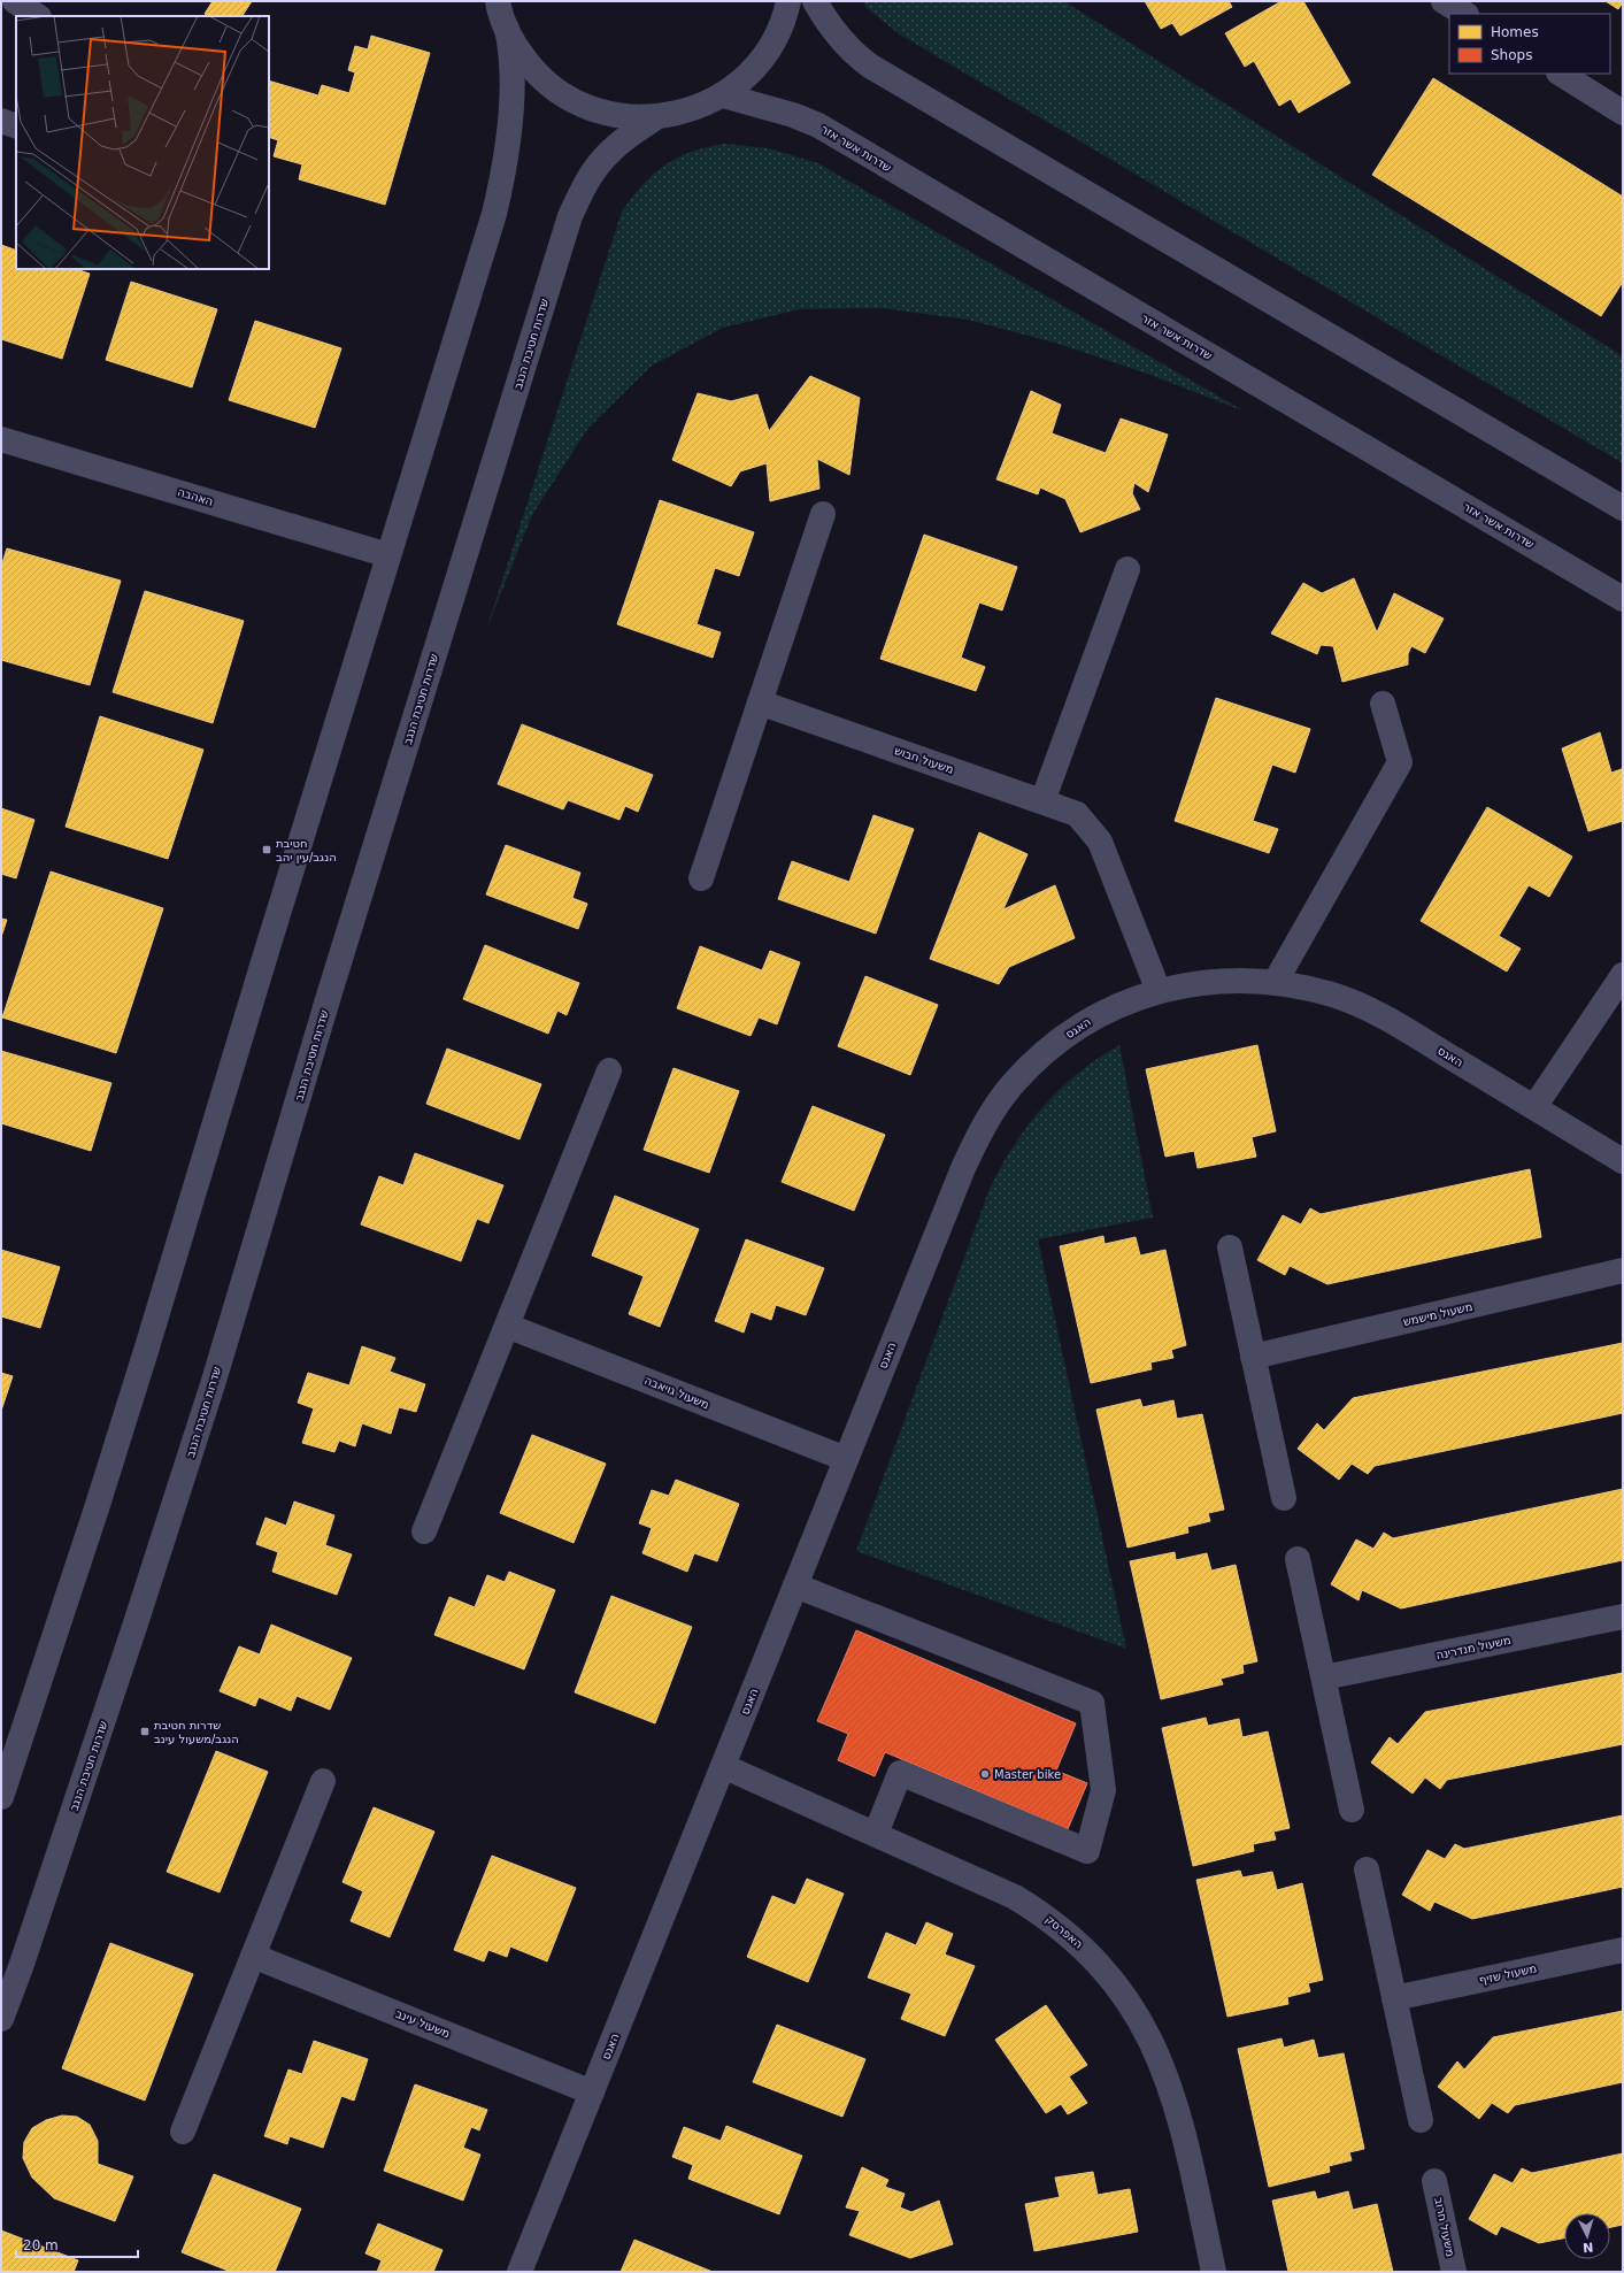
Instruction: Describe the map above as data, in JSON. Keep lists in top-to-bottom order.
{
  "streets": {
    "street": [
      "שדרות אשר אזר",
      "שדרות חטיבת הנגב",
      "האהבה",
      "משעול חבוש",
      "האגס",
      "משעול מישמש",
      "משעול גויאבה",
      "משעול מנדרינה",
      "האפרסק",
      "משעול שזיף",
      "משעול עינב",
      "משעול חרוב"
    ]
  },
  "crossings": [
    ["משעול חבוש", "האגס"],
    ["האגס", "משעול גויאבה"],
    ["האגס", "האפרסק"],
    ["האגס", "משעול עינב"]
  ],
  "places": {
    "transit": ["חטיבת הנגב/עין יהב", "שדרות חטיבת הנגב/משעול עינב"],
    "other": ["Master bike"]
  },
  "legend": ["Homes", "Shops"],
  "scale_bar": "20 m",
  "north": "bottom"
}
